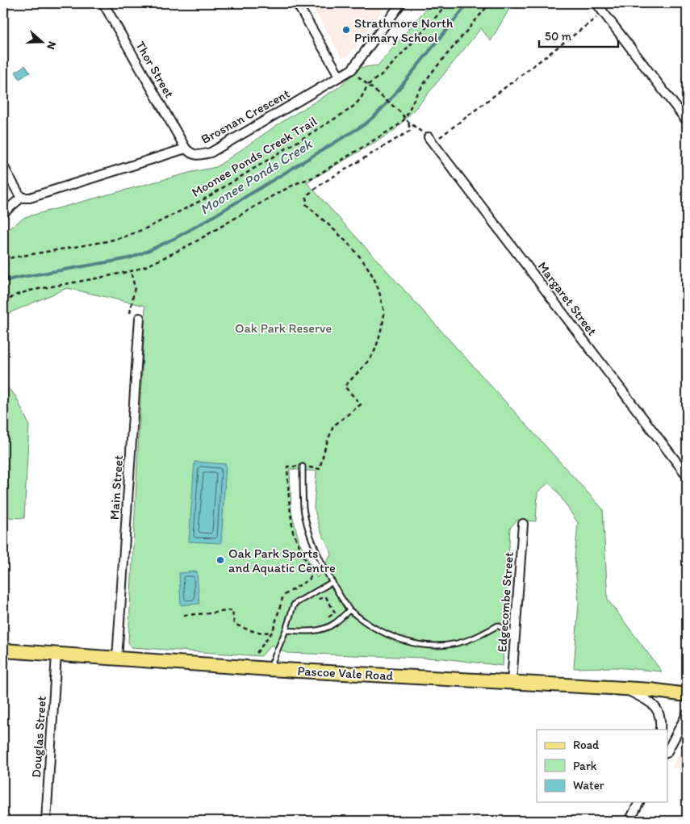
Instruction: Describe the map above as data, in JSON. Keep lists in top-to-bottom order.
{
  "streets": {
    "main road": ["Pascoe Vale Road"],
    "street": [
      "Thor Street",
      "Brosnan Crescent",
      "Margaret Street",
      "Main Street",
      "Edgecombe Street",
      "Douglas Street"
    ],
    "path": ["Moonee Ponds Creek Trail"]
  },
  "crossings": [
    ["Thor Street", "Brosnan Crescent"],
    ["Main Street", "Pascoe Vale Road"],
    ["Edgecombe Street", "Pascoe Vale Road"],
    ["Pascoe Vale Road", "Douglas Street"]
  ],
  "water": ["Moonee Ponds Creek"],
  "parks": ["Oak Park Reserve"],
  "places": ["Strathmore North Primary School", "Oak Park Sports and Aquatic Centre"],
  "legend": ["Road", "Park", "Water"],
  "scale_bar": "50 m",
  "north": "right"
}
